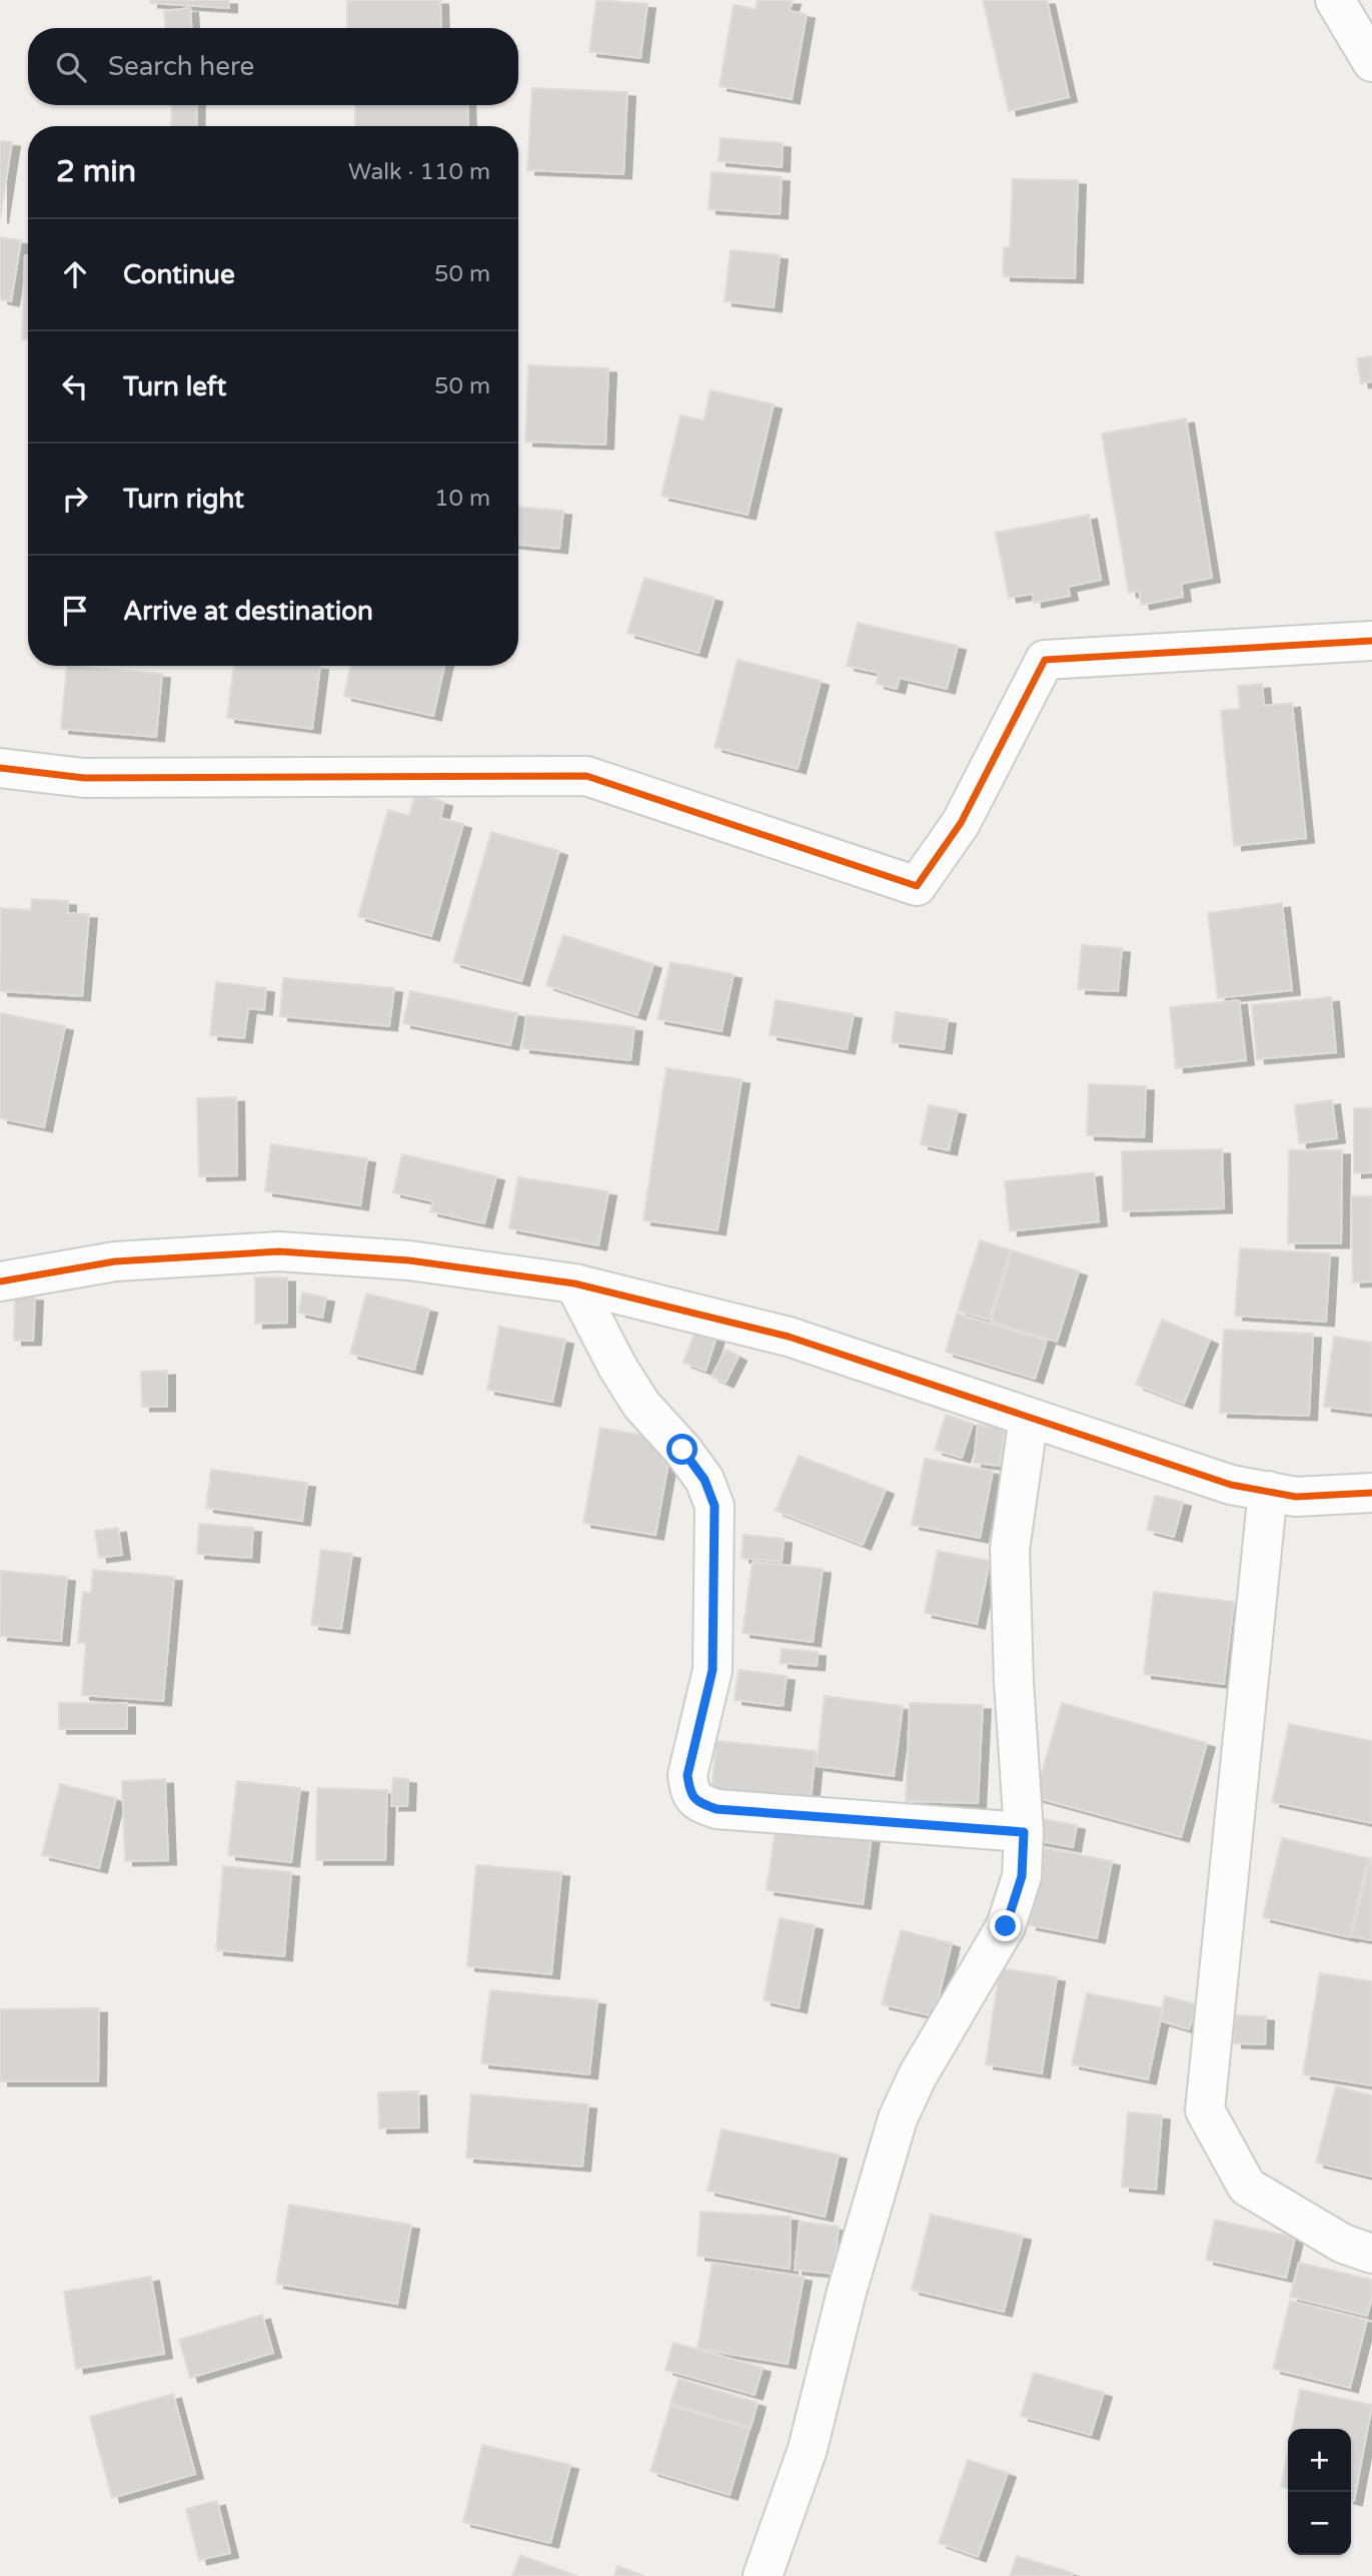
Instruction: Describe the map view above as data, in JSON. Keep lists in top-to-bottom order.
{
  "page": {
    "search": "Search here",
    "heading": ["2 min", "Walk · 110 m"],
    "list": [
      ["Continue", "50 m"],
      ["Turn left", "50 m"],
      ["Turn right", "10 m"],
      "Arrive at destination"
    ],
    "map_buttons": ["+", "−"]
  }
}
